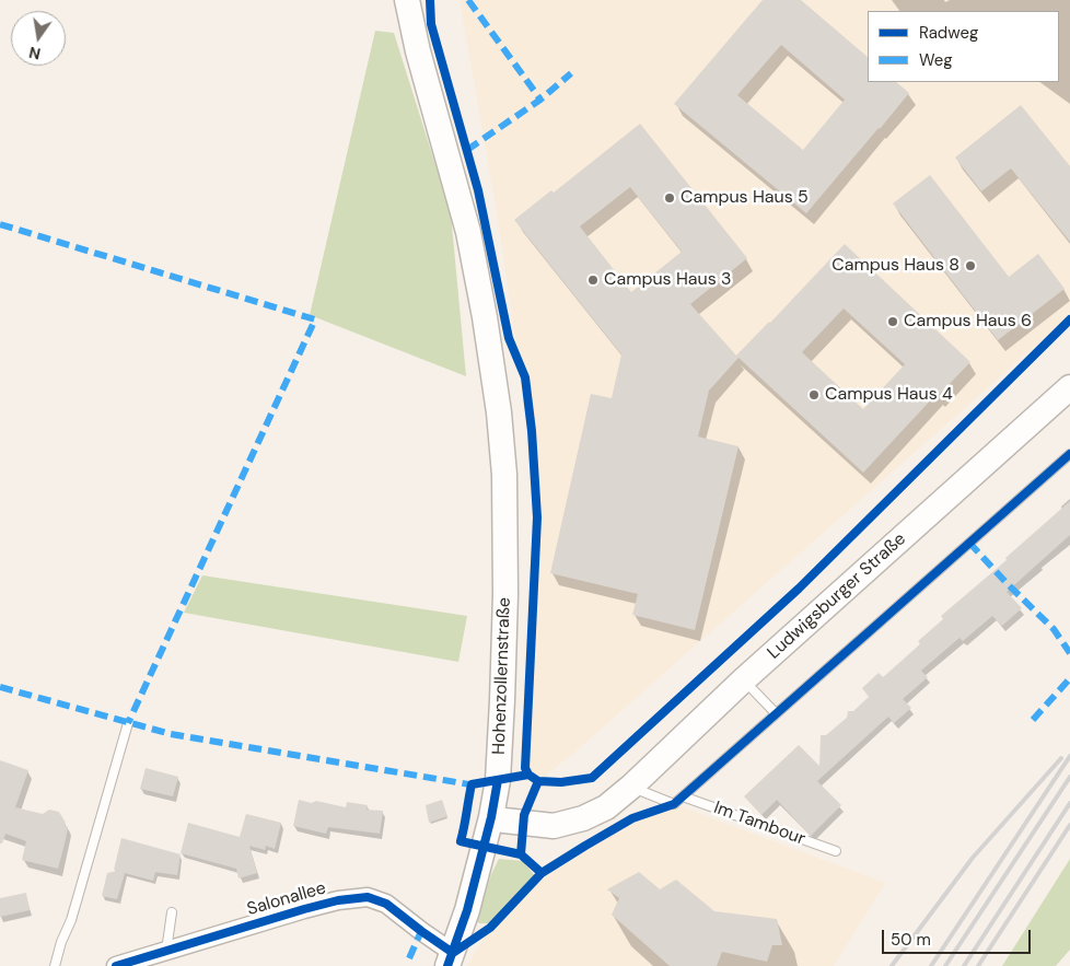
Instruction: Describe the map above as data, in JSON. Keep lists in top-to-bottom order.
{
  "streets": {
    "main road": ["Ludwigsburger Straße", "Hohenzollernstraße"],
    "street": ["Salonallee"],
    "lane": ["Im Tambour"]
  },
  "crossings": [
    ["Ludwigsburger Straße", "Hohenzollernstraße"],
    ["Hohenzollernstraße", "Salonallee"]
  ],
  "places": [
    "Campus Haus 5",
    "Campus Haus 8",
    "Campus Haus 3",
    "Campus Haus 6",
    "Campus Haus 4"
  ],
  "legend": ["Radweg", "Weg"],
  "scale_bar": "50 m",
  "north": "bottom"
}
